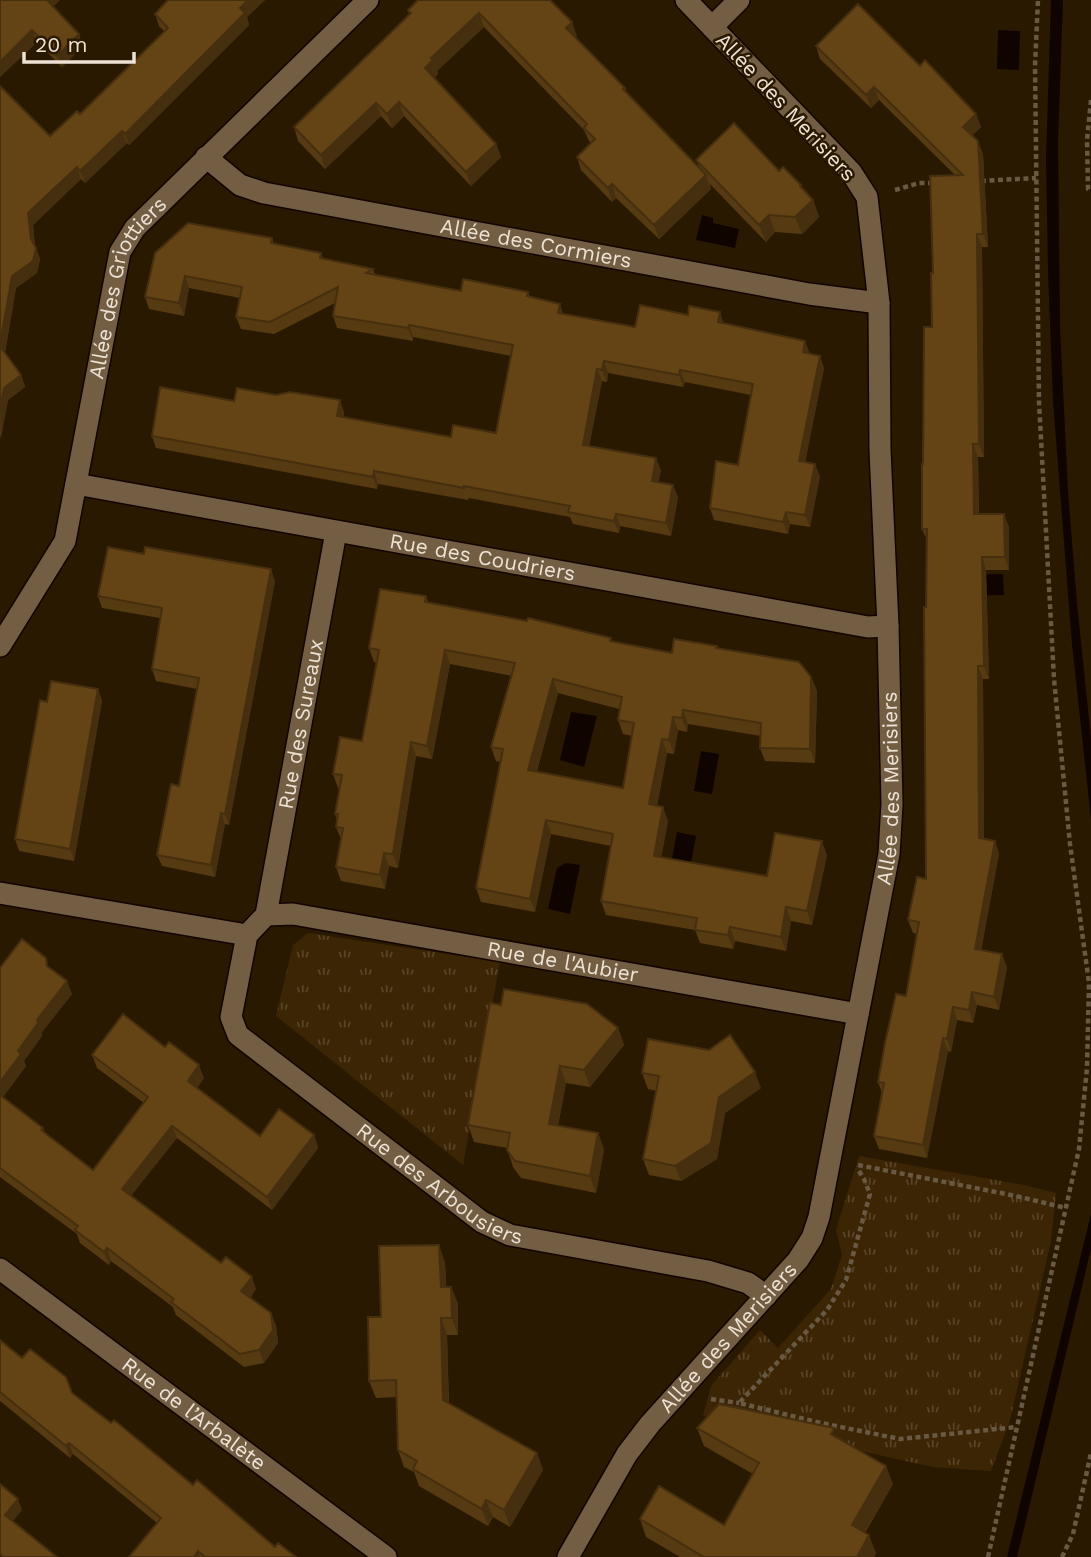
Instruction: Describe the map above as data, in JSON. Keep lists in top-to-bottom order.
{
  "streets": {
    "street": [
      "Allée des Merisiers",
      "Allée des Cormiers",
      "Allée des Griottiers",
      "Rue des Coudriers",
      "Rue des Sureaux",
      "Rue de l'Aubier",
      "Rue des Arbousiers",
      "Rue de l’Arbalète"
    ]
  },
  "crossings": [
    ["Allée des Merisiers", "Allée des Cormiers"],
    ["Allée des Merisiers", "Rue des Coudriers"],
    ["Allée des Merisiers", "Rue de l'Aubier"],
    ["Allée des Merisiers", "Rue des Arbousiers"],
    ["Allée des Cormiers", "Allée des Griottiers"],
    ["Allée des Griottiers", "Rue des Coudriers"],
    ["Rue des Coudriers", "Rue des Sureaux"],
    ["Rue des Sureaux", "Rue de l'Aubier"]
  ],
  "scale_bar": "20 m"
}
